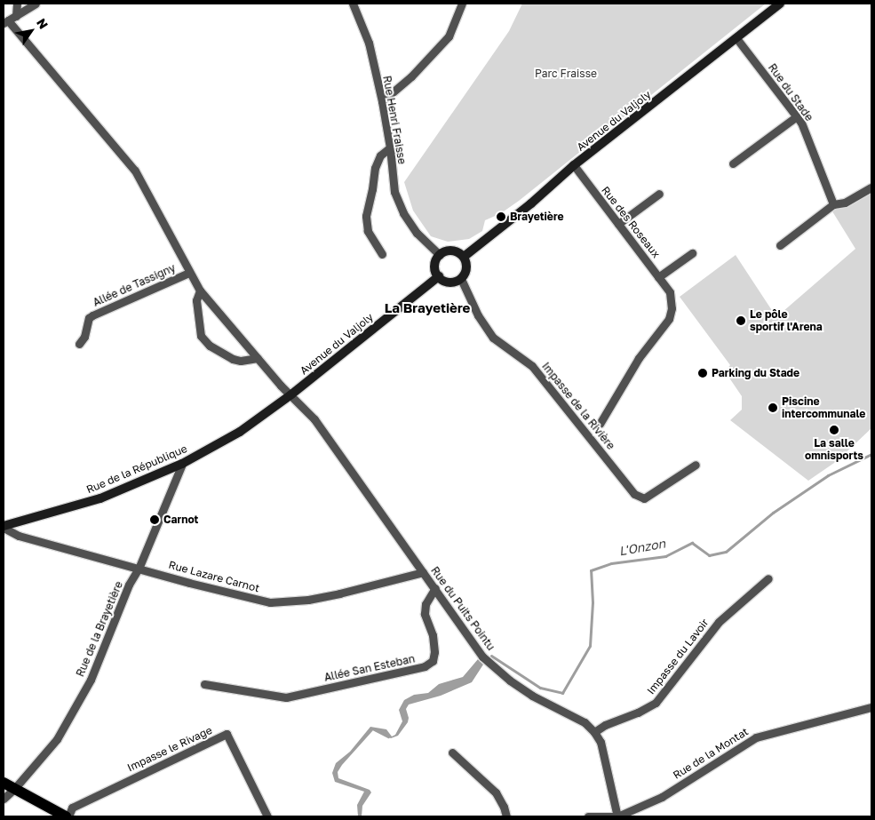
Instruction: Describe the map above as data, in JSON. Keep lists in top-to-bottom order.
{
  "streets": {
    "main road": ["Avenue du Valjoly", "Rue de la République"],
    "street": [
      "Rue du Stade",
      "Rue Henri Fraisse",
      "Rue des Roseaux",
      "Allée de Tassigny",
      "Impasse de la Rivière",
      "Rue Lazare Carnot",
      "Rue du Puits Pointu",
      "Rue de la Brayetière",
      "Impasse du Lavoir",
      "Allée San Esteban",
      "Impasse le Rivage",
      "Rue de la Montat"
    ]
  },
  "crossings": [
    ["Rue du Stade", "Avenue du Valjoly"],
    ["Rue Henri Fraisse", "Avenue du Valjoly"],
    ["Rue Henri Fraisse", "Impasse de la Rivière"],
    ["Avenue du Valjoly", "Rue des Roseaux"],
    ["Avenue du Valjoly", "Impasse de la Rivière"],
    ["Avenue du Valjoly", "Rue de la République"],
    ["Avenue du Valjoly", "Rue du Puits Pointu"],
    ["Allée de Tassigny", "Rue du Puits Pointu"],
    ["Rue de la République", "Rue Lazare Carnot"],
    ["Rue de la République", "Rue du Puits Pointu"],
    ["Rue de la République", "Rue de la Brayetière"],
    ["Rue Lazare Carnot", "Rue du Puits Pointu"],
    ["Rue Lazare Carnot", "Rue de la Brayetière"],
    ["Rue du Puits Pointu", "Impasse du Lavoir"],
    ["Rue du Puits Pointu", "Allée San Esteban"],
    ["Rue du Puits Pointu", "Rue de la Montat"]
  ],
  "districts": ["La Brayetière"],
  "water": ["L'Onzon"],
  "parks": ["Parc Fraisse"],
  "places": [
    "Brayetière",
    "Le pôle sportif l'Arena",
    "Parking du Stade",
    "Piscine intercommunale",
    "La salle omnisports",
    "Carnot"
  ],
  "north": "top right"
}
